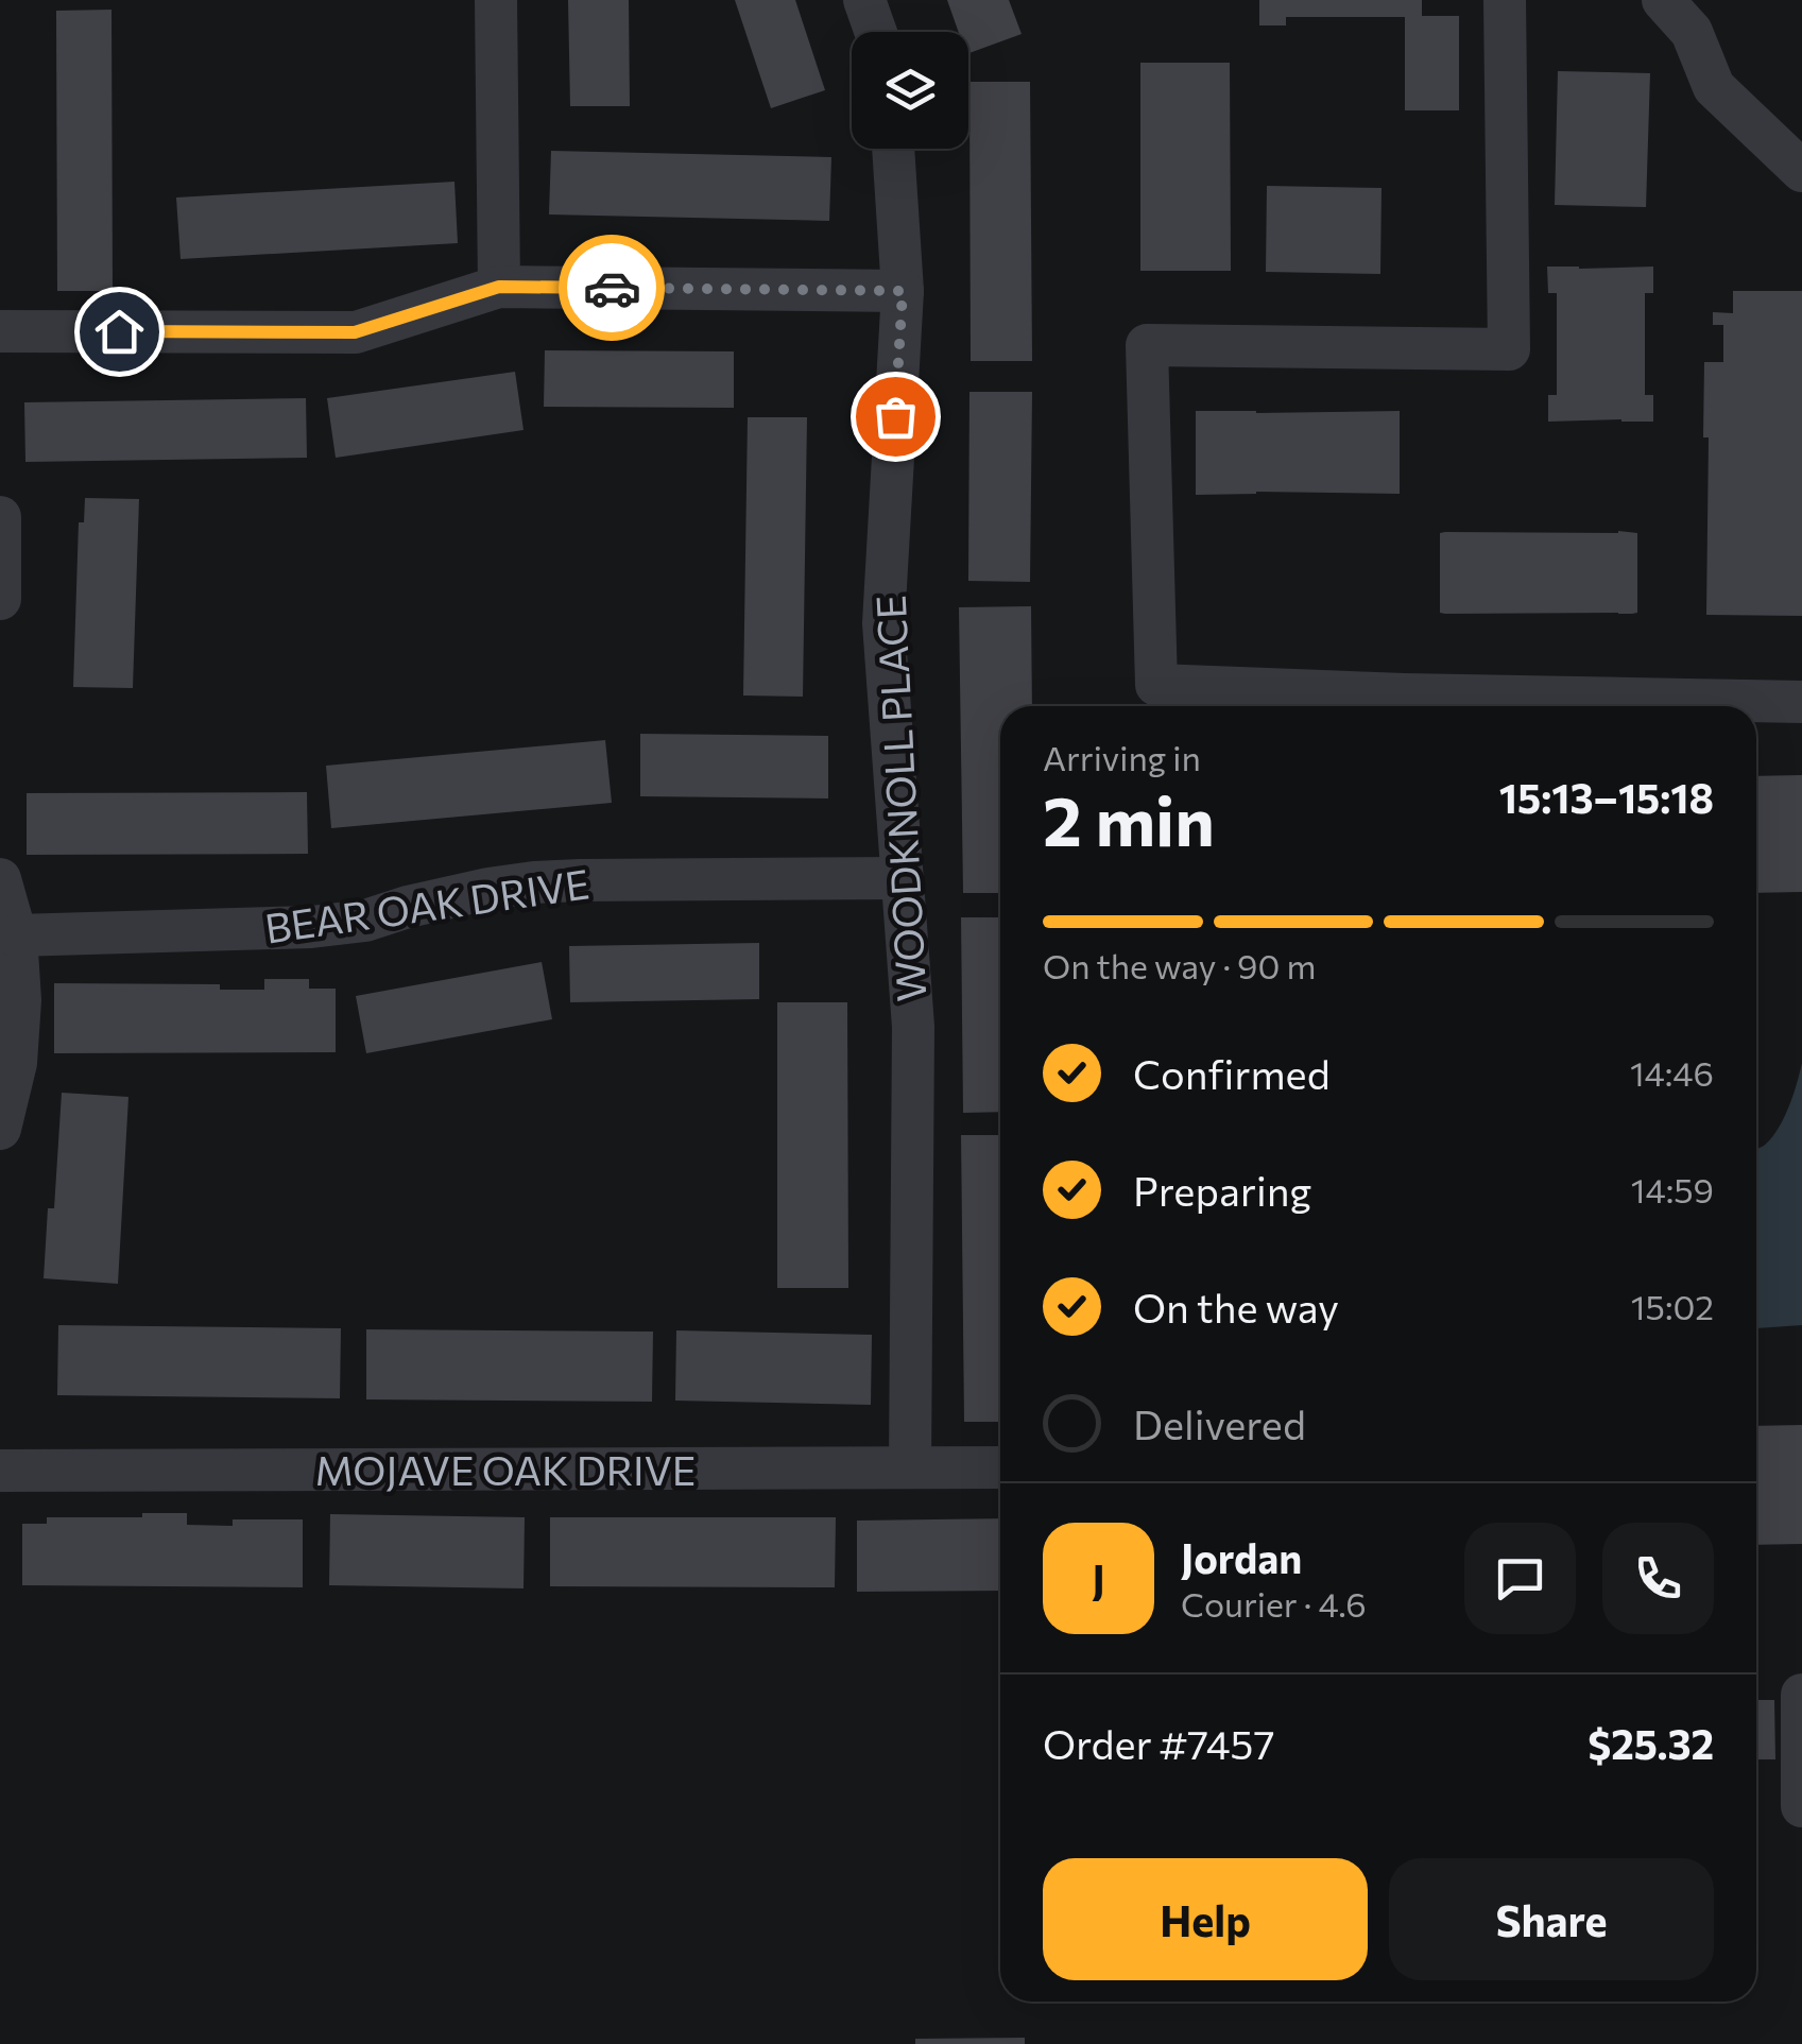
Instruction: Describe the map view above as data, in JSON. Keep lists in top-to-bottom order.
{
  "streets": {
    "street": ["WOODKNOLL PLACE", "BEAR OAK DRIVE", "MOJAVE OAK DRIVE"]
  },
  "crossings": [
    ["WOODKNOLL PLACE", "BEAR OAK DRIVE"],
    ["WOODKNOLL PLACE", "MOJAVE OAK DRIVE"]
  ],
  "page": {
    "heading": ["2 min", "Arriving in", "15:13–15:18"],
    "panel": [
      "Jordan",
      "Courier · 4.6",
      "Order #7457",
      "$25.32"
    ],
    "bar": "On the way · 90 m",
    "list": [
      ["Confirmed", "14:46"],
      ["Preparing", "14:59"],
      ["On the way", "15:02"],
      "Delivered"
    ],
    "round": "J",
    "buttons": ["Help", "Share"]
  }
}
